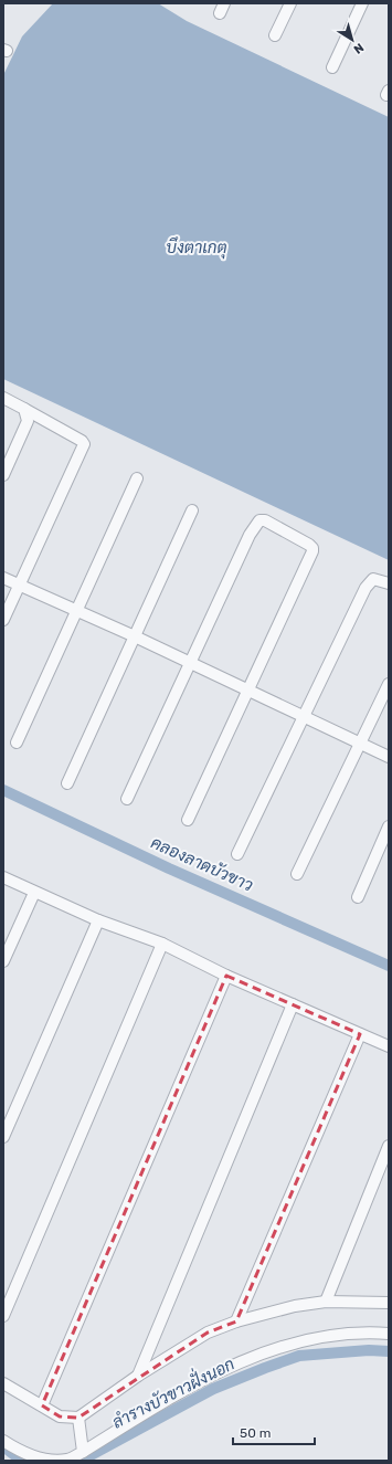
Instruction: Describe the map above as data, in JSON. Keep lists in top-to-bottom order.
{
  "water": ["บึงตาเกตุ", "คลองลาดบัวขาว", "ลำรางบัวขาวฝั่งนอก"],
  "scale_bar": "50 m",
  "north": "bottom right"
}
